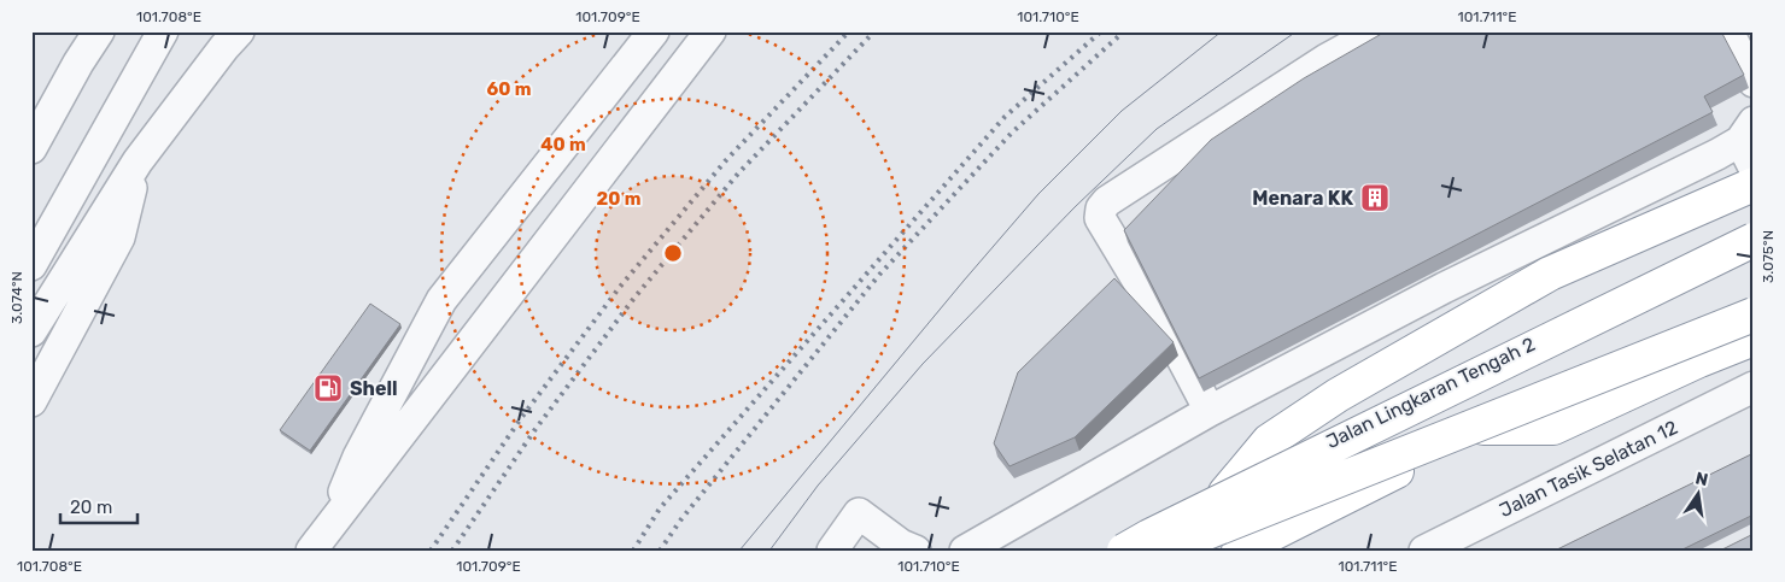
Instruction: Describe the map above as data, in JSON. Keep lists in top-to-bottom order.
{
  "streets": {
    "highway": ["Jalan Lingkaran Tengah 2"],
    "street": ["Jalan Tasik Selatan 12"]
  },
  "places": {
    "building": ["Menara KK"],
    "fuel station": ["Shell"]
  },
  "scale_bar": "20 m",
  "north": "top",
  "coordinates": [
    "101.708°E",
    "101.709°E",
    "101.710°E",
    "101.711°E",
    "3.075°N",
    "3.074°N"
  ],
  "rings": ["60 m", "40 m", "20 m"]
}
